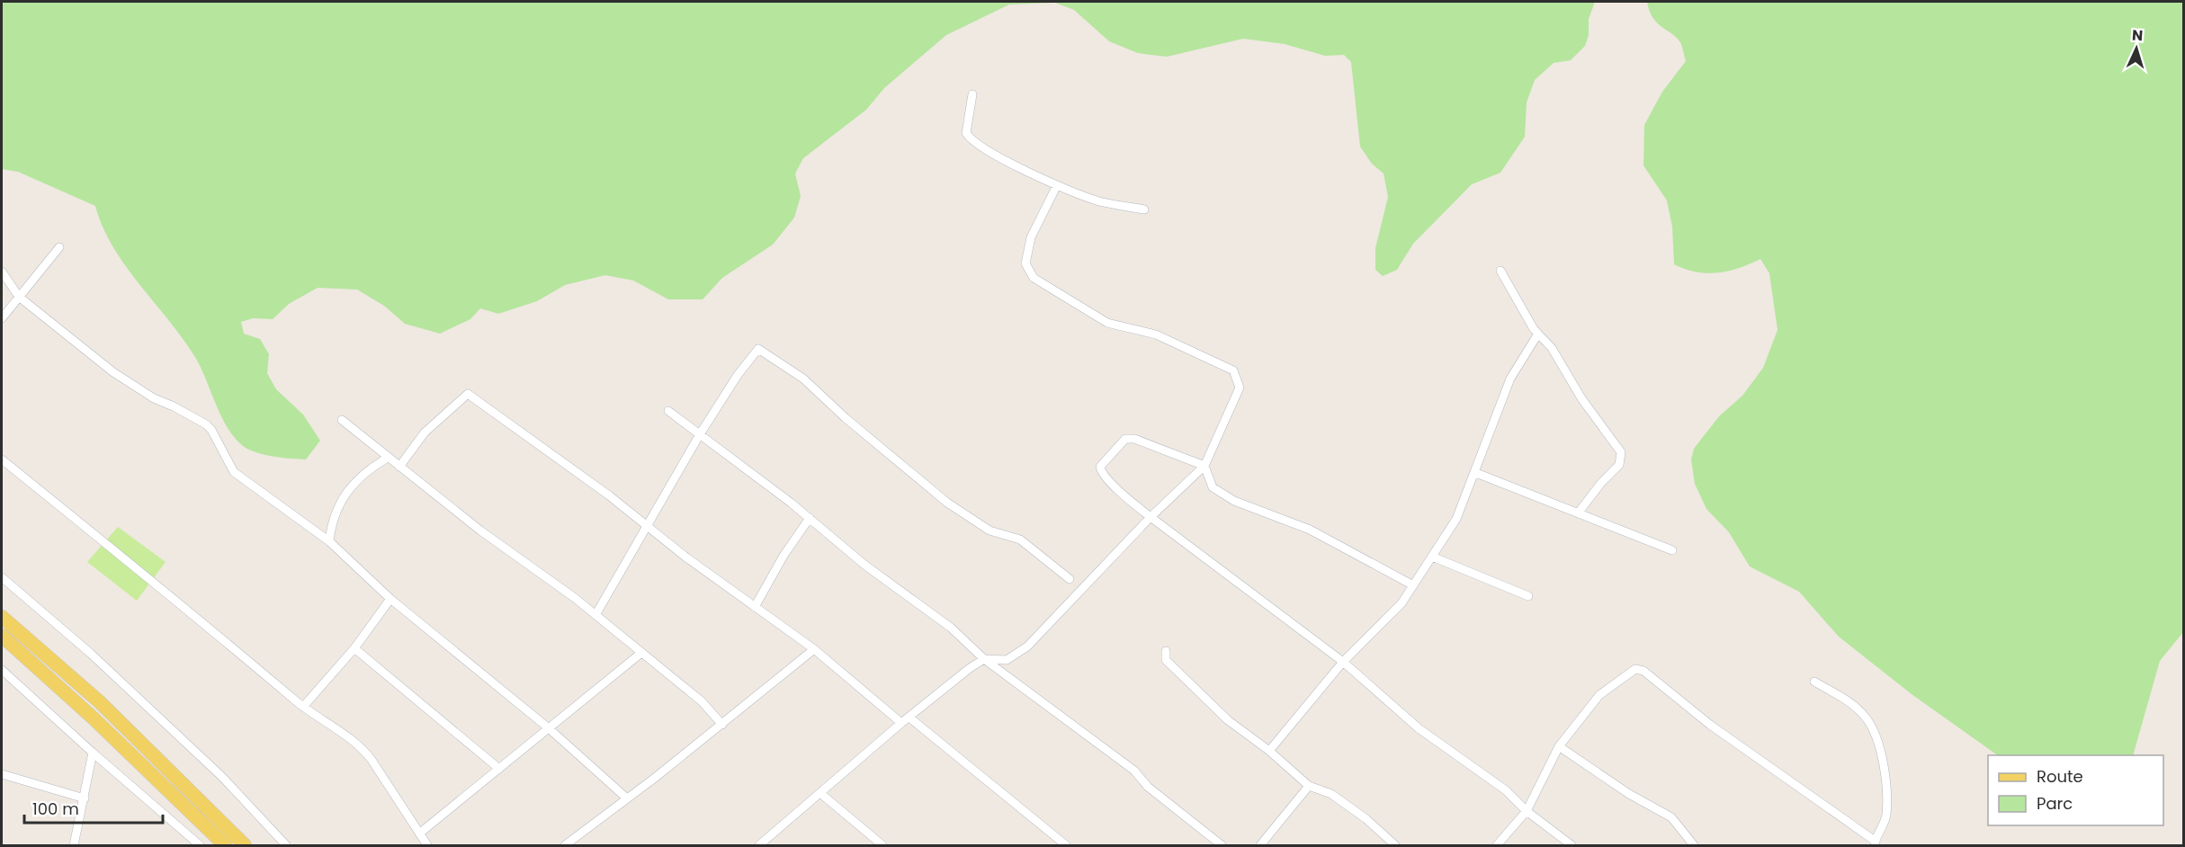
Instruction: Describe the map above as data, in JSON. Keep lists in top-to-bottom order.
{
  "legend": ["Route", "Parc"],
  "scale_bar": "100 m",
  "north": "top"
}
